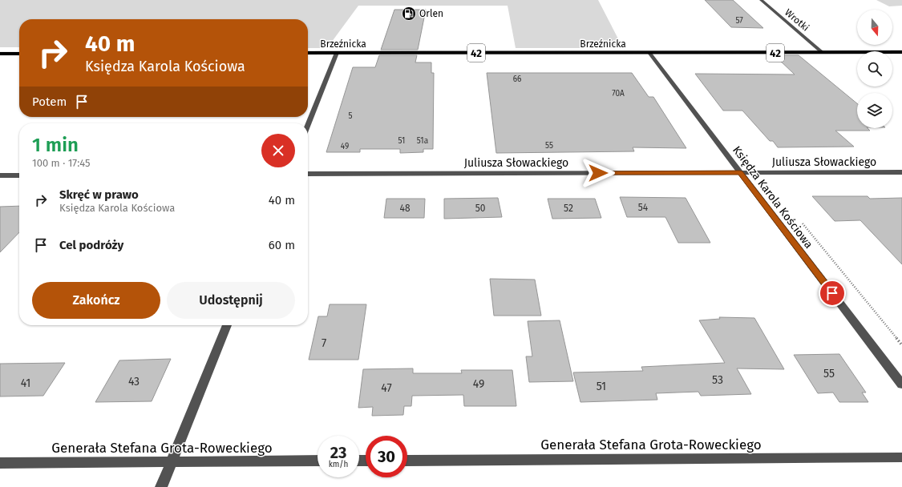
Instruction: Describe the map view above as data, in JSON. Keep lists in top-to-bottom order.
{
  "streets": {
    "main road": ["Brzeźnicka", "42"],
    "street": [
      "Wrotki",
      "Juliusza Słowackiego",
      "Księdza Karola Kościowa",
      "Generała Stefana Grota-Roweckiego"
    ]
  },
  "crossings": [
    ["Wrotki", "Brzeźnicka"],
    ["Brzeźnicka", "Księdza Karola Kościowa"],
    ["Juliusza Słowackiego", "Księdza Karola Kościowa"]
  ],
  "places": {
    "fuel station": ["Orlen"]
  },
  "house_numbers": [
    "57",
    "66",
    "70A",
    "5",
    "51",
    "51a",
    "55",
    "49",
    "54",
    "48",
    "50",
    "52",
    "7",
    "55",
    "53",
    "43",
    "41",
    "49",
    "51",
    "47"
  ],
  "north": "bottom",
  "page": {
    "turn": ["40 m", "Księdza Karola Kościowa"],
    "then": "Potem",
    "heading": ["1 min", "100 m · 17:45"],
    "list": [
      {
        "name": "Skręć w prawo",
        "note": "Księdza Karola Kościowa",
        "value": "40 m"
      },
      {
        "name": "Cel podróży",
        "value": "60 m"
      }
    ],
    "buttons": ["Zakończ", "Udostępnij"],
    "speed": "23 km/h",
    "limit": "30"
  }
}
